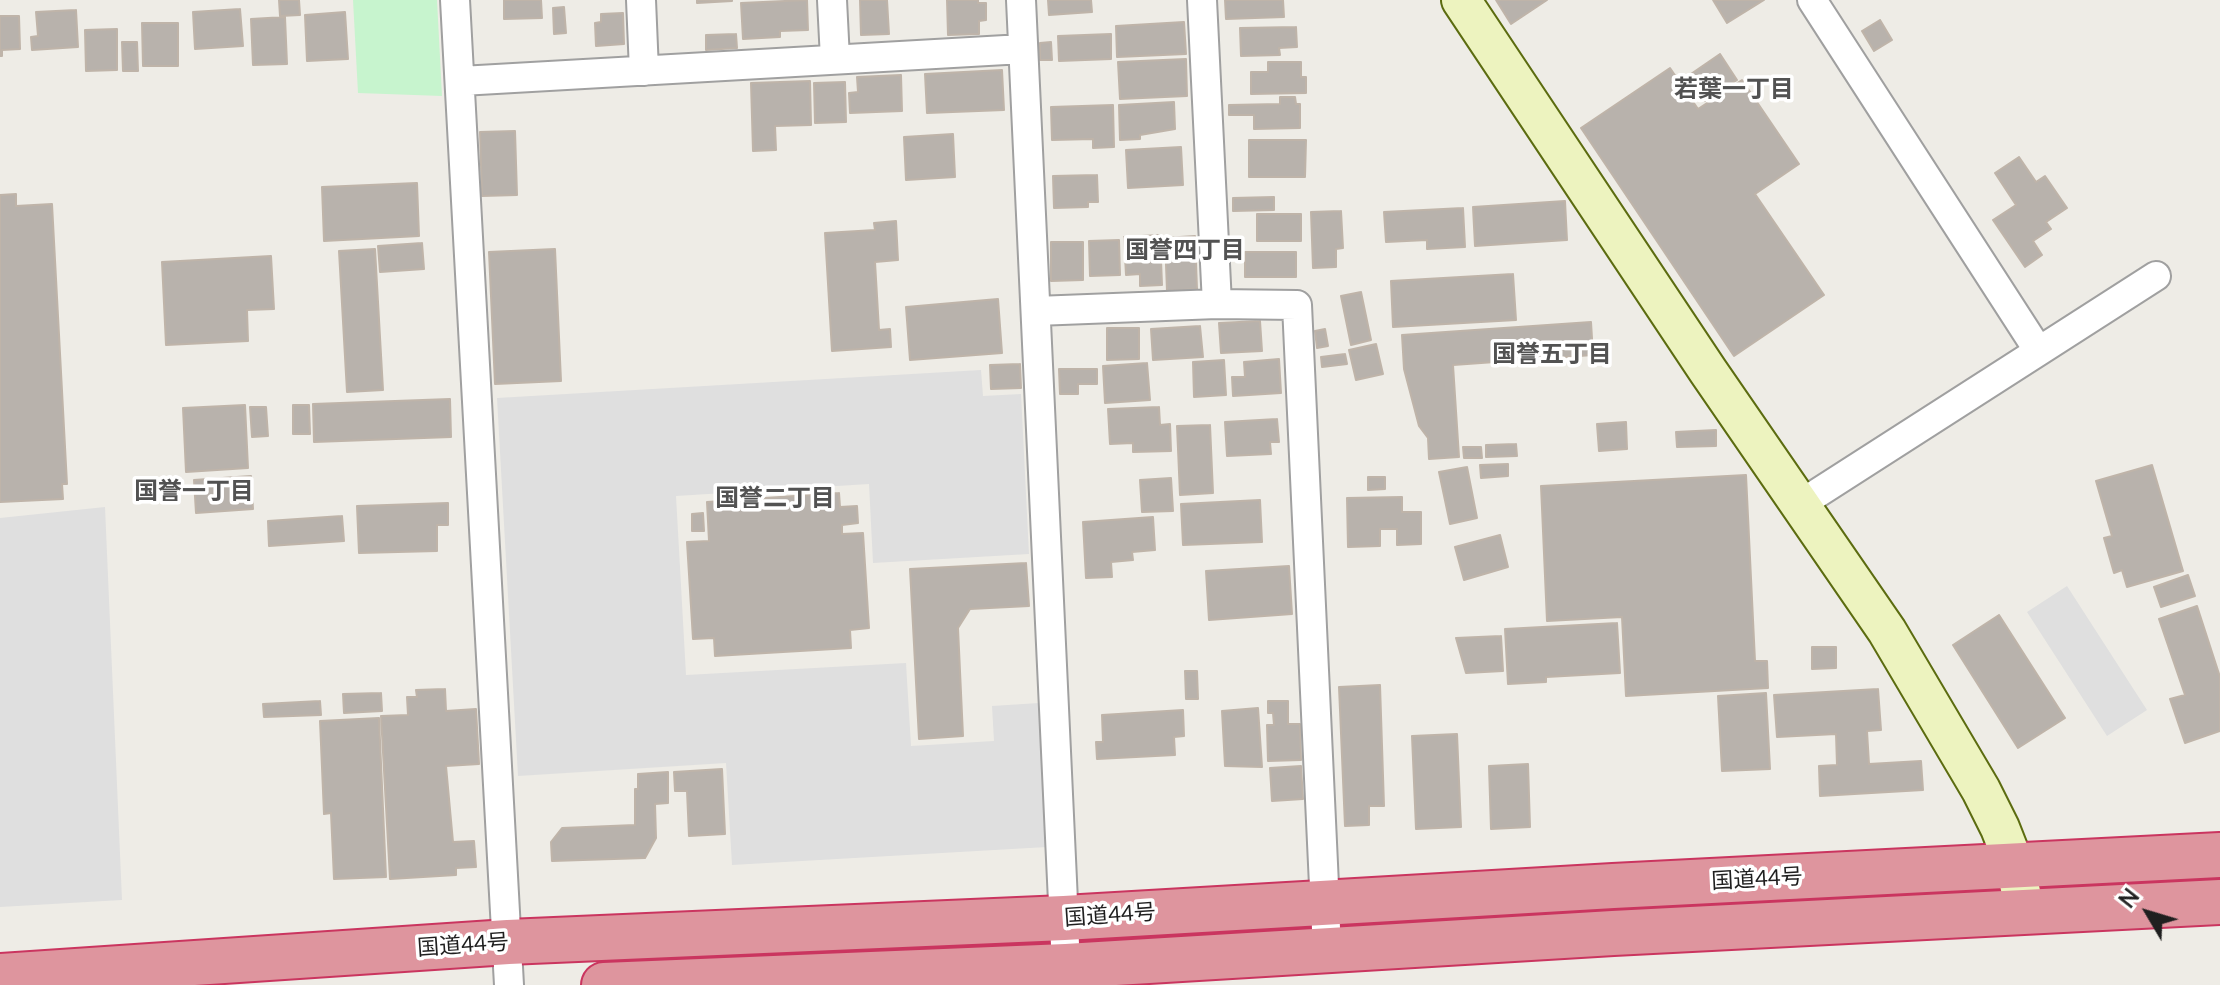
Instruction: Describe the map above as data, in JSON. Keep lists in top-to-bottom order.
{
  "streets": {
    "highway": ["国道44号"]
  },
  "districts": [
    "若葉一丁目",
    "国誉四丁目",
    "国誉五丁目",
    "国誉一丁目",
    "国誉二丁目"
  ],
  "north": "top left"
}
